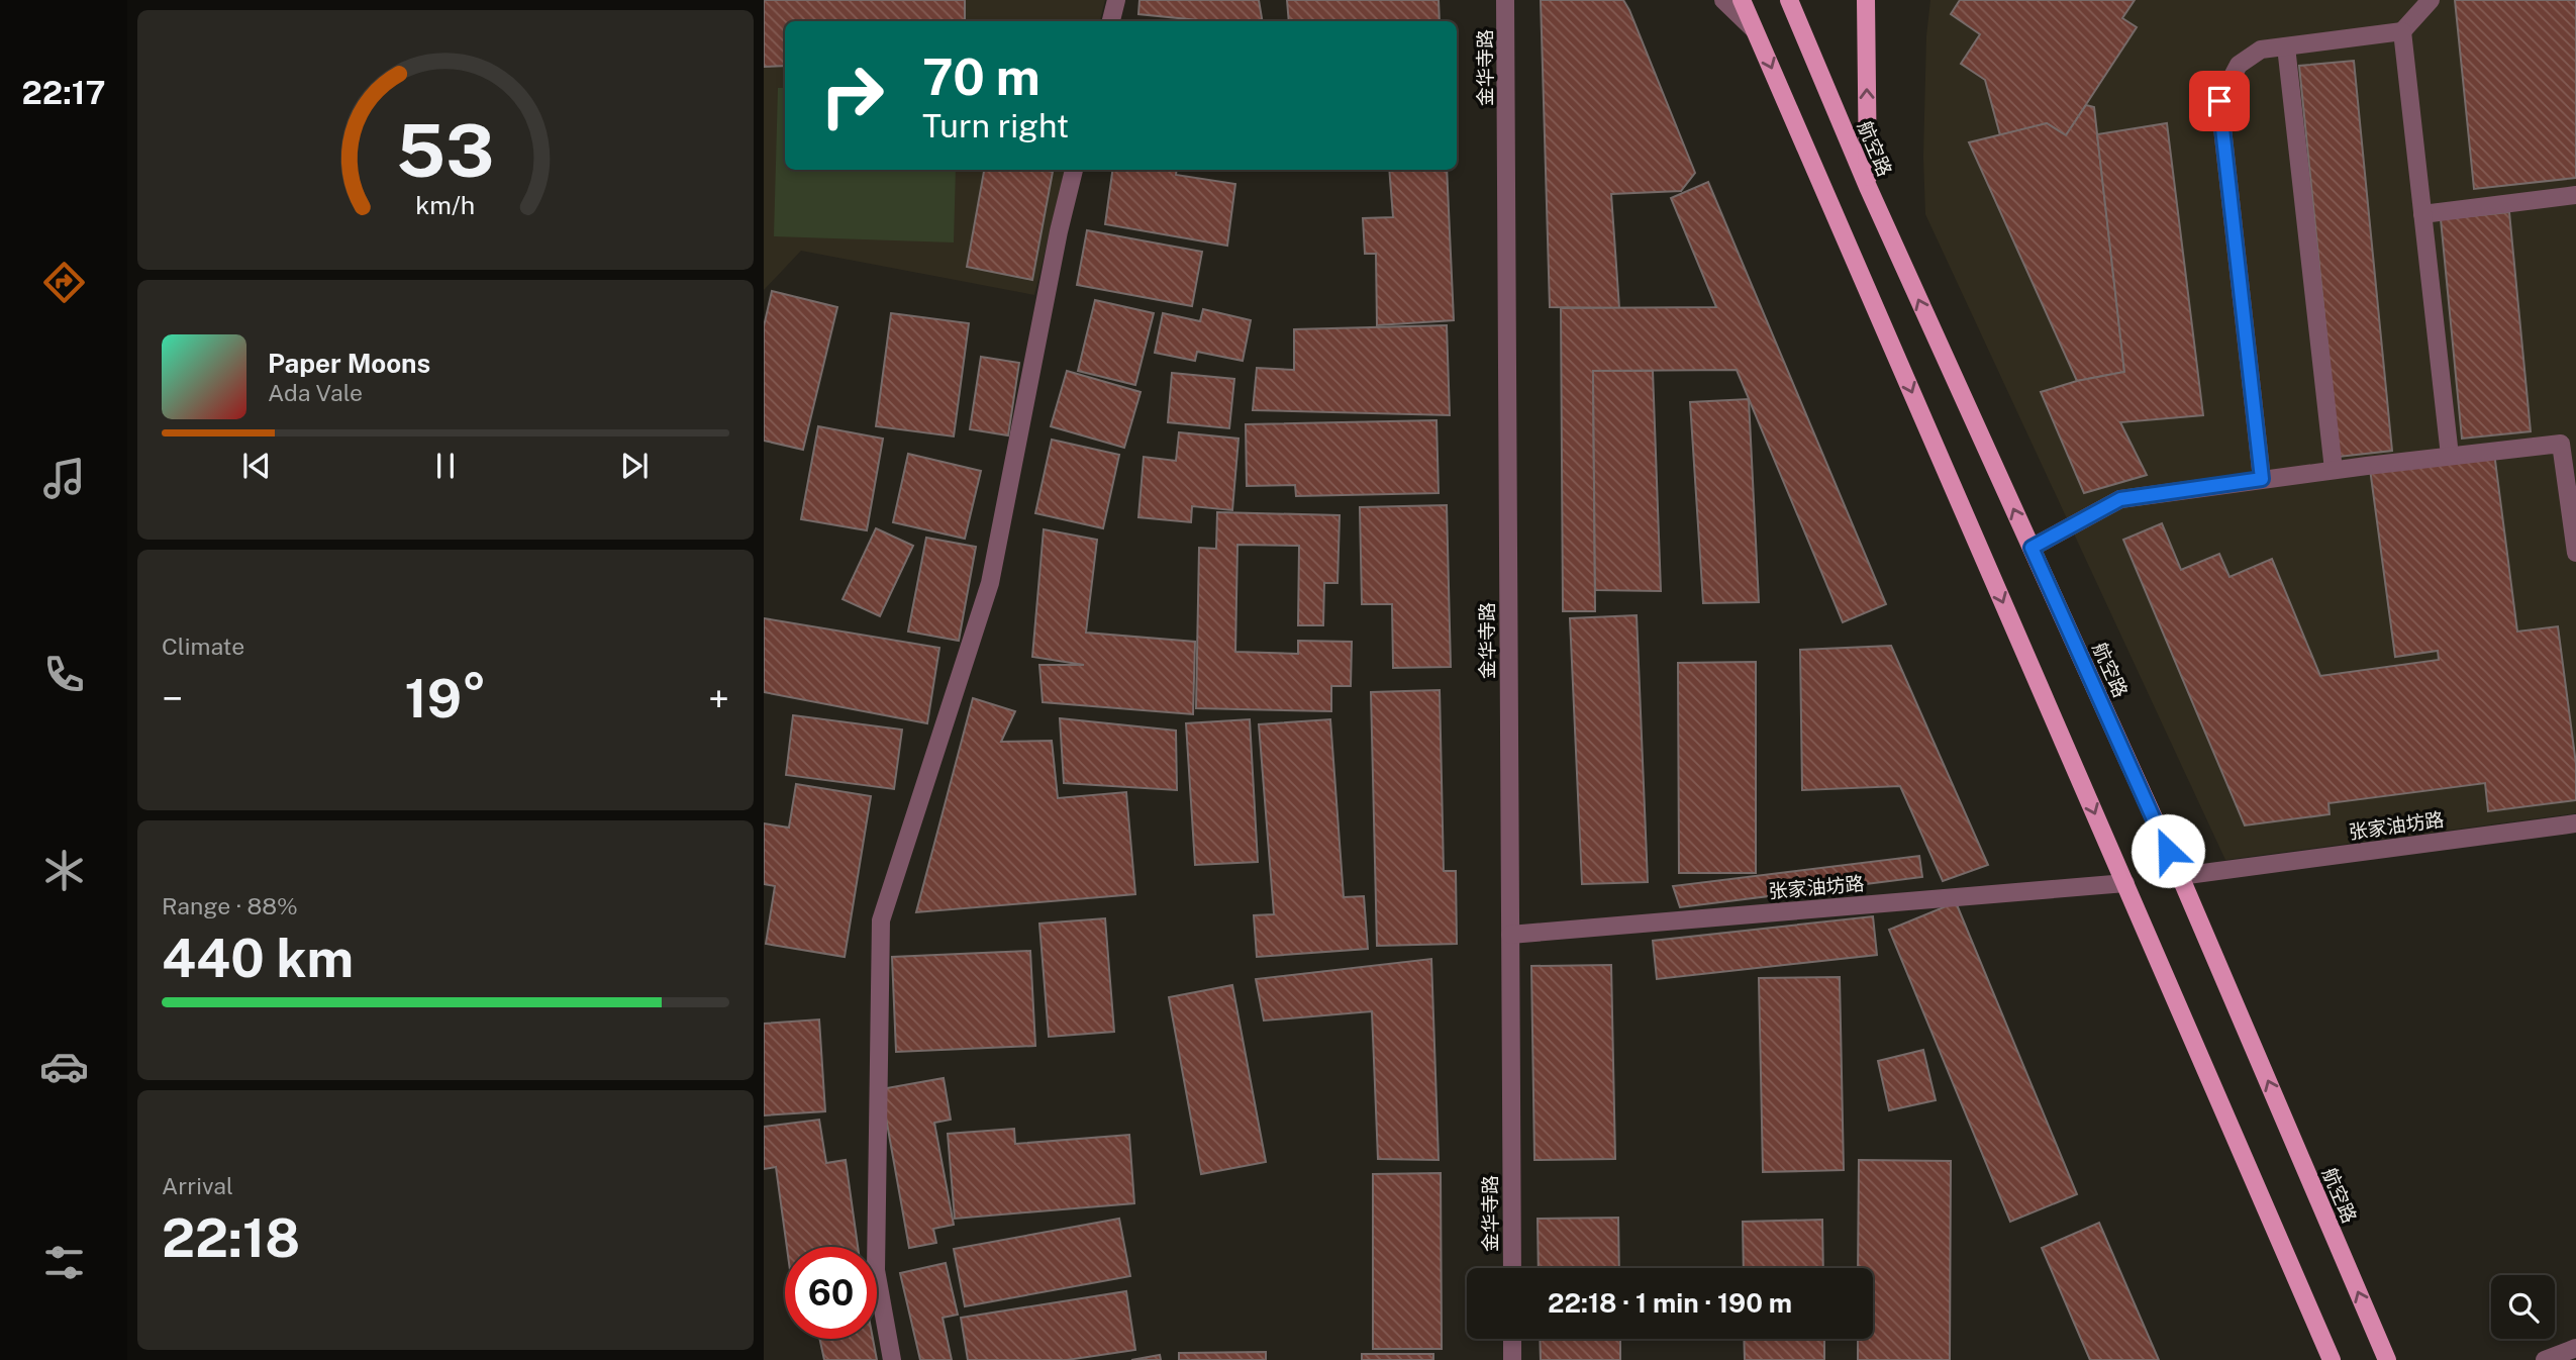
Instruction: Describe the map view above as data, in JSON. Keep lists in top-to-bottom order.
{
  "streets": {
    "main road": ["航空路"],
    "street": ["金华寺路", "张家油坊路"]
  },
  "crossings": [
    ["金华寺路", "张家油坊路"],
    ["航空路", "张家油坊路"]
  ],
  "page": {
    "tabs": "22:17",
    "turn": ["70 m", "Turn right"],
    "song": ["Paper Moons", "Ada Vale"],
    "tile": [
      "Climate",
      ["Range · 88%", "440 km"],
      ["Arrival", "22:18"]
    ],
    "heat": ["−", "19°", "+"],
    "limit": "60",
    "trip": "22:18 · 1 min · 190 m",
    "gauge": ["53", "km/h"]
  }
}
